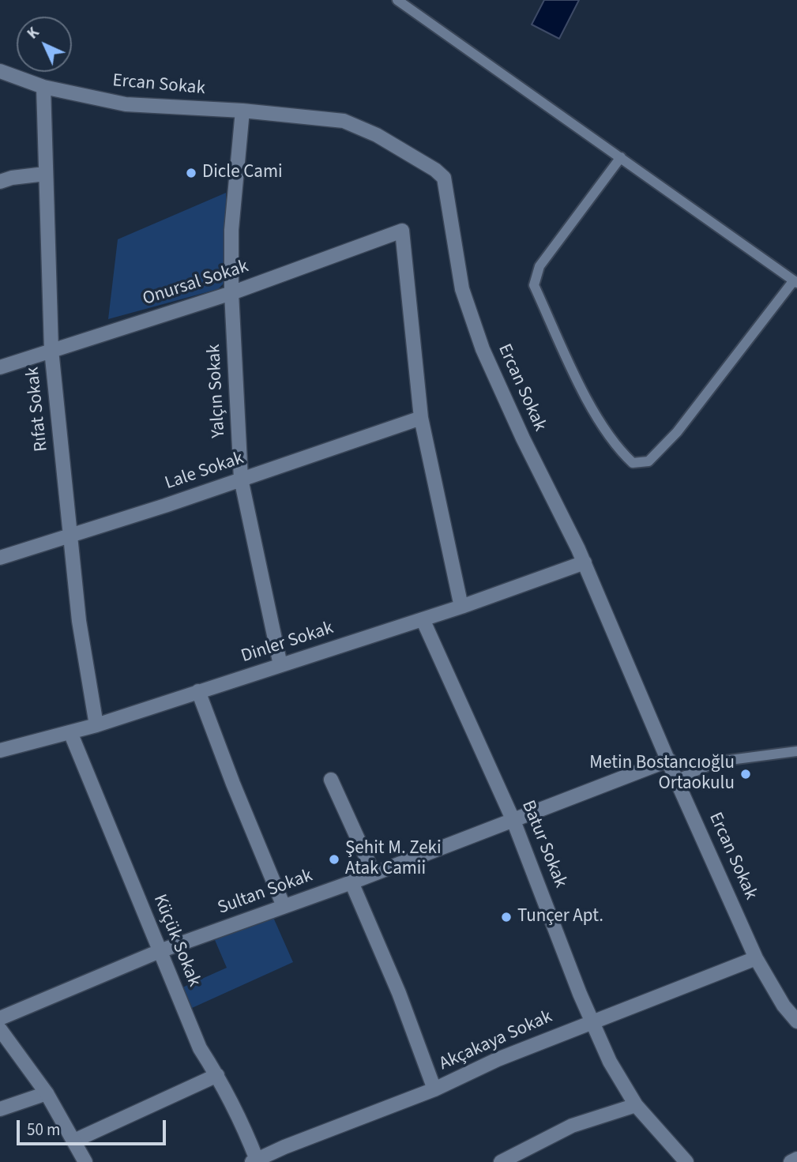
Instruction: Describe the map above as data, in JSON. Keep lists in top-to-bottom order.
{
  "streets": {
    "street": [
      "Ercan Sokak",
      "Onursal Sokak",
      "Yalçın Sokak",
      "Rıfat Sokak",
      "Lale Sokak",
      "Dinler Sokak",
      "Batur Sokak",
      "Sultan Sokak",
      "Küçük Sokak",
      "Akçakaya Sokak"
    ]
  },
  "crossings": [
    ["Ercan Sokak", "Yalçın Sokak"],
    ["Ercan Sokak", "Rıfat Sokak"],
    ["Ercan Sokak", "Dinler Sokak"],
    ["Ercan Sokak", "Sultan Sokak"],
    ["Ercan Sokak", "Akçakaya Sokak"],
    ["Onursal Sokak", "Yalçın Sokak"],
    ["Onursal Sokak", "Rıfat Sokak"],
    ["Onursal Sokak", "Lale Sokak"],
    ["Yalçın Sokak", "Lale Sokak"],
    ["Yalçın Sokak", "Dinler Sokak"],
    ["Rıfat Sokak", "Lale Sokak"],
    ["Rıfat Sokak", "Dinler Sokak"],
    ["Dinler Sokak", "Batur Sokak"],
    ["Dinler Sokak", "Küçük Sokak"],
    ["Batur Sokak", "Sultan Sokak"],
    ["Batur Sokak", "Akçakaya Sokak"],
    ["Sultan Sokak", "Küçük Sokak"],
    ["Küçük Sokak", "Akçakaya Sokak"]
  ],
  "places": [
    "Dicle Cami",
    "Metin Bostancıoğlu Ortaokulu",
    "Şehit M. Zeki Atak Camii",
    "Tunçer Apt."
  ],
  "scale_bar": "50 m",
  "north": "top left"
}
